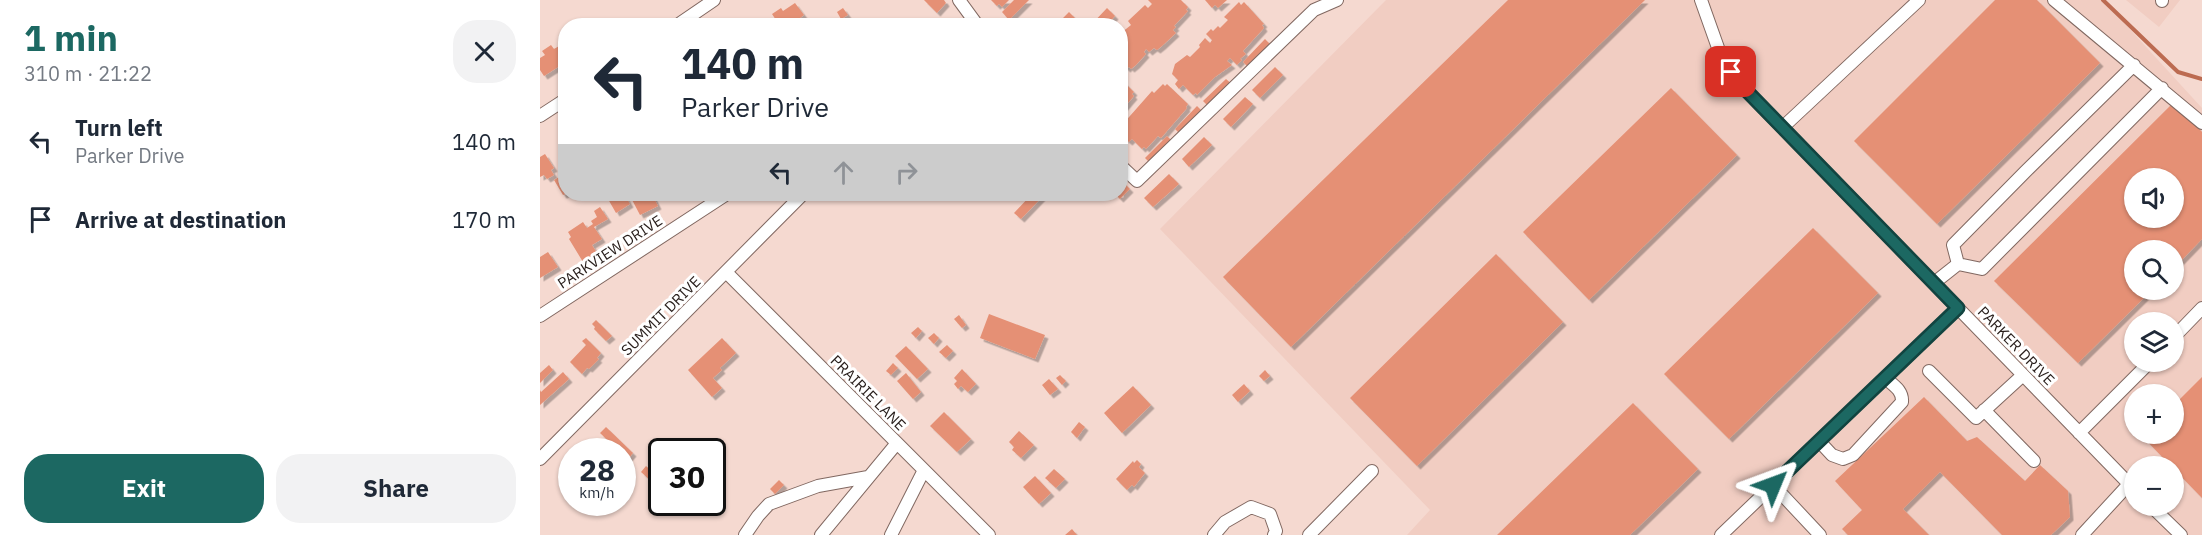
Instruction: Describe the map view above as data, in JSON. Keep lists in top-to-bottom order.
{
  "streets": {
    "street": [
      "PARKVIEW DRIVE",
      "SUMMIT DRIVE",
      "PARKER DRIVE",
      "PRAIRIE LANE"
    ]
  },
  "crossings": [
    ["SUMMIT DRIVE", "PRAIRIE LANE"]
  ],
  "page": {
    "heading": ["1 min", "310 m · 21:22"],
    "turn": ["140 m", "Parker Drive"],
    "list": [
      {
        "name": "Turn left",
        "note": "Parker Drive",
        "value": "140 m"
      },
      {
        "name": "Arrive at destination",
        "value": "170 m"
      }
    ],
    "map_buttons": ["+", "−"],
    "speed": "28 km/h",
    "limit": "30",
    "buttons": ["Exit", "Share"]
  }
}
